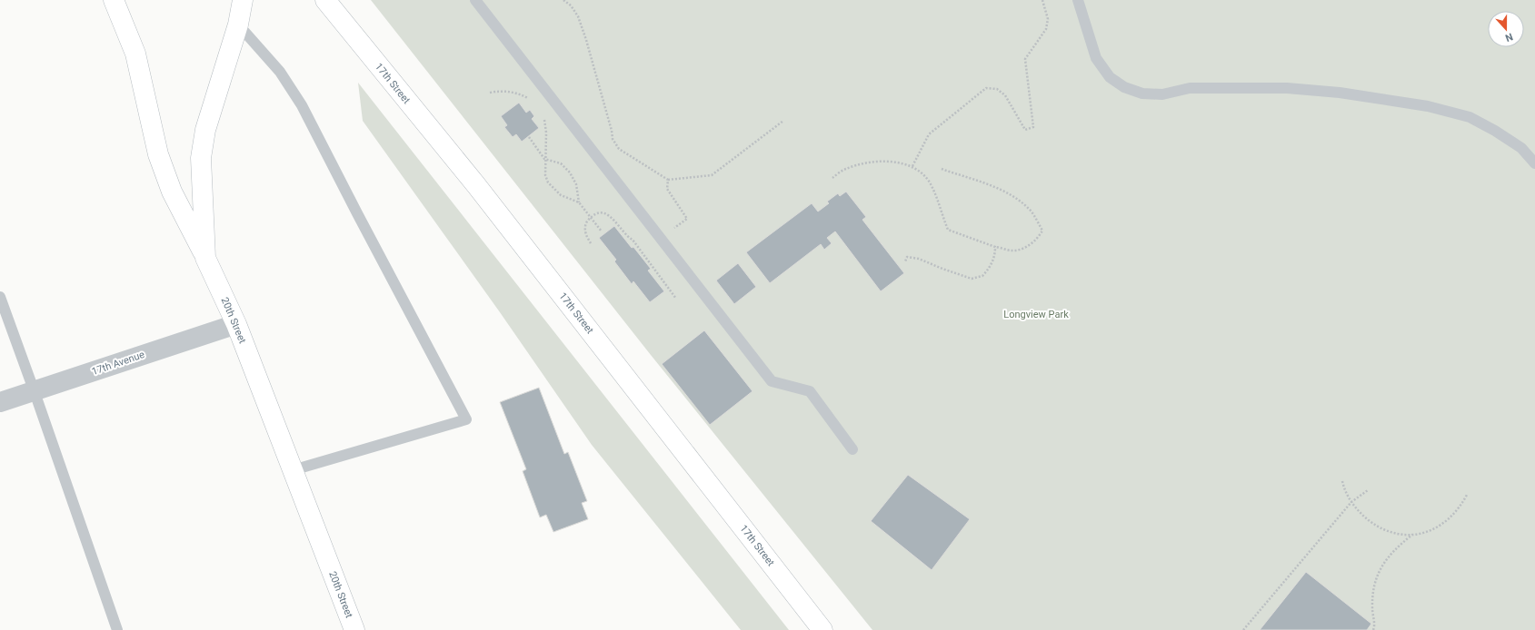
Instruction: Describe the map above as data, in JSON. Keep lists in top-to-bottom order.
{
  "streets": {
    "street": ["17th Street", "20th Street", "17th Avenue"]
  },
  "crossings": [
    ["20th Street", "17th Avenue"]
  ],
  "parks": ["Longview Park"],
  "north": "bottom"
}
